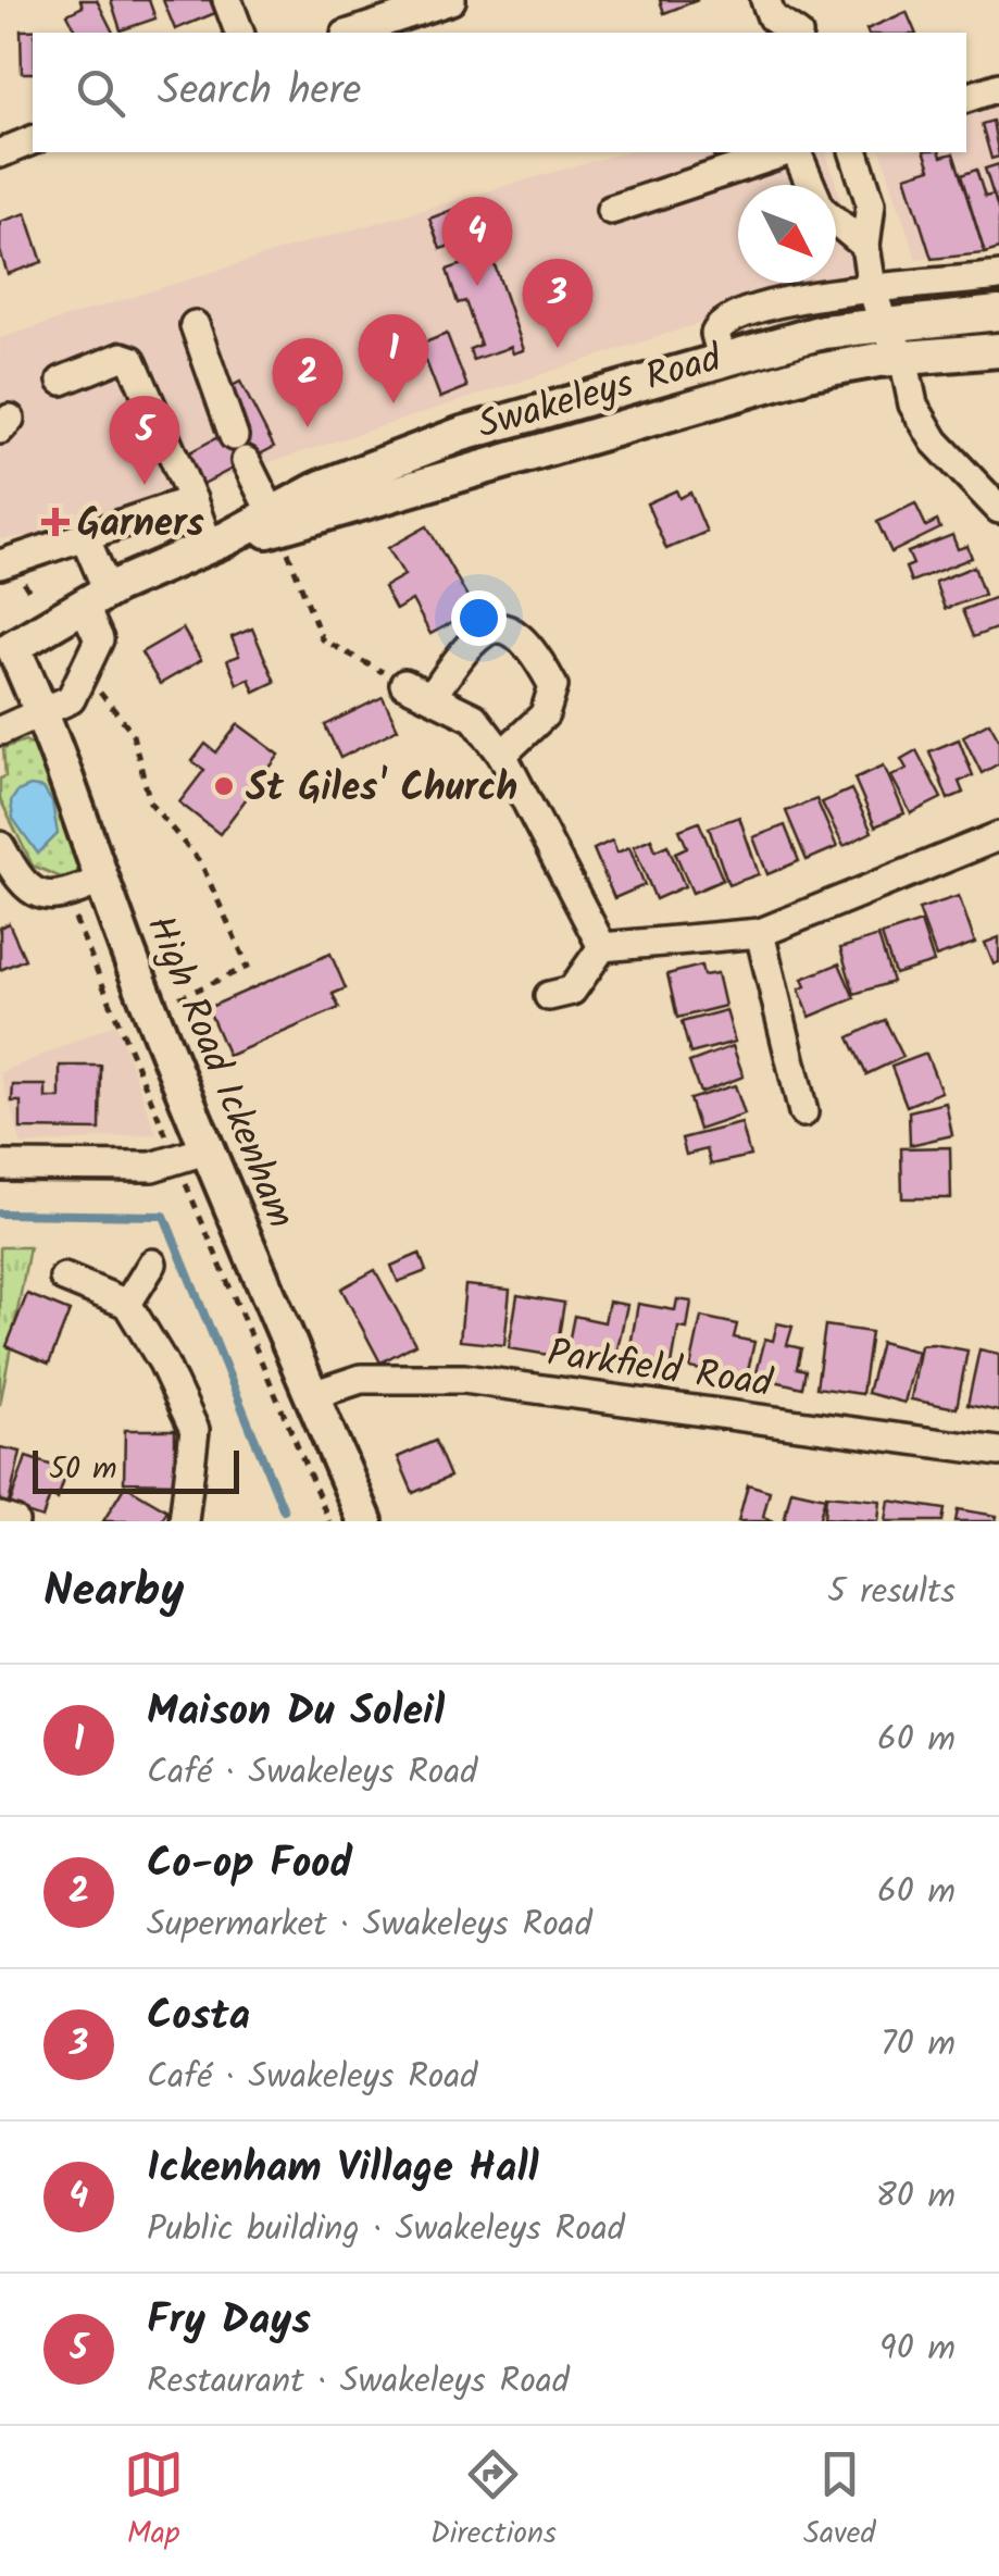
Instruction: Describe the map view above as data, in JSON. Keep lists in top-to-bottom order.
{
  "streets": {
    "main road": ["Swakeleys Road", "High Road Ickenham"],
    "street": ["Parkfield Road"]
  },
  "crossings": [
    ["Swakeleys Road", "High Road Ickenham"],
    ["High Road Ickenham", "Parkfield Road"]
  ],
  "places": {
    "health": ["Garners"],
    "other": ["St Giles' Church"]
  },
  "scale_bar": "50 m",
  "north": "bottom right",
  "page": {
    "search": "Search here",
    "pins": [
      "4",
      "3",
      "1",
      "2",
      "5"
    ],
    "scale": "50 m",
    "heading": ["Nearby", "5 results"],
    "list": [
      {
        "mark": "1",
        "name": "Maison Du Soleil",
        "note": "Café · Swakeleys Road",
        "value": "60 m"
      },
      {
        "mark": "2",
        "name": "Co-op Food",
        "note": "Supermarket · Swakeleys Road",
        "value": "60 m"
      },
      {
        "mark": "3",
        "name": "Costa",
        "note": "Café · Swakeleys Road",
        "value": "70 m"
      },
      {
        "mark": "4",
        "name": "Ickenham Village Hall",
        "note": "Public building · Swakeleys Road",
        "value": "80 m"
      },
      {
        "mark": "5",
        "name": "Fry Days",
        "note": "Restaurant · Swakeleys Road",
        "value": "90 m"
      }
    ],
    "nav": ["Map", "Directions", "Saved"]
  }
}
